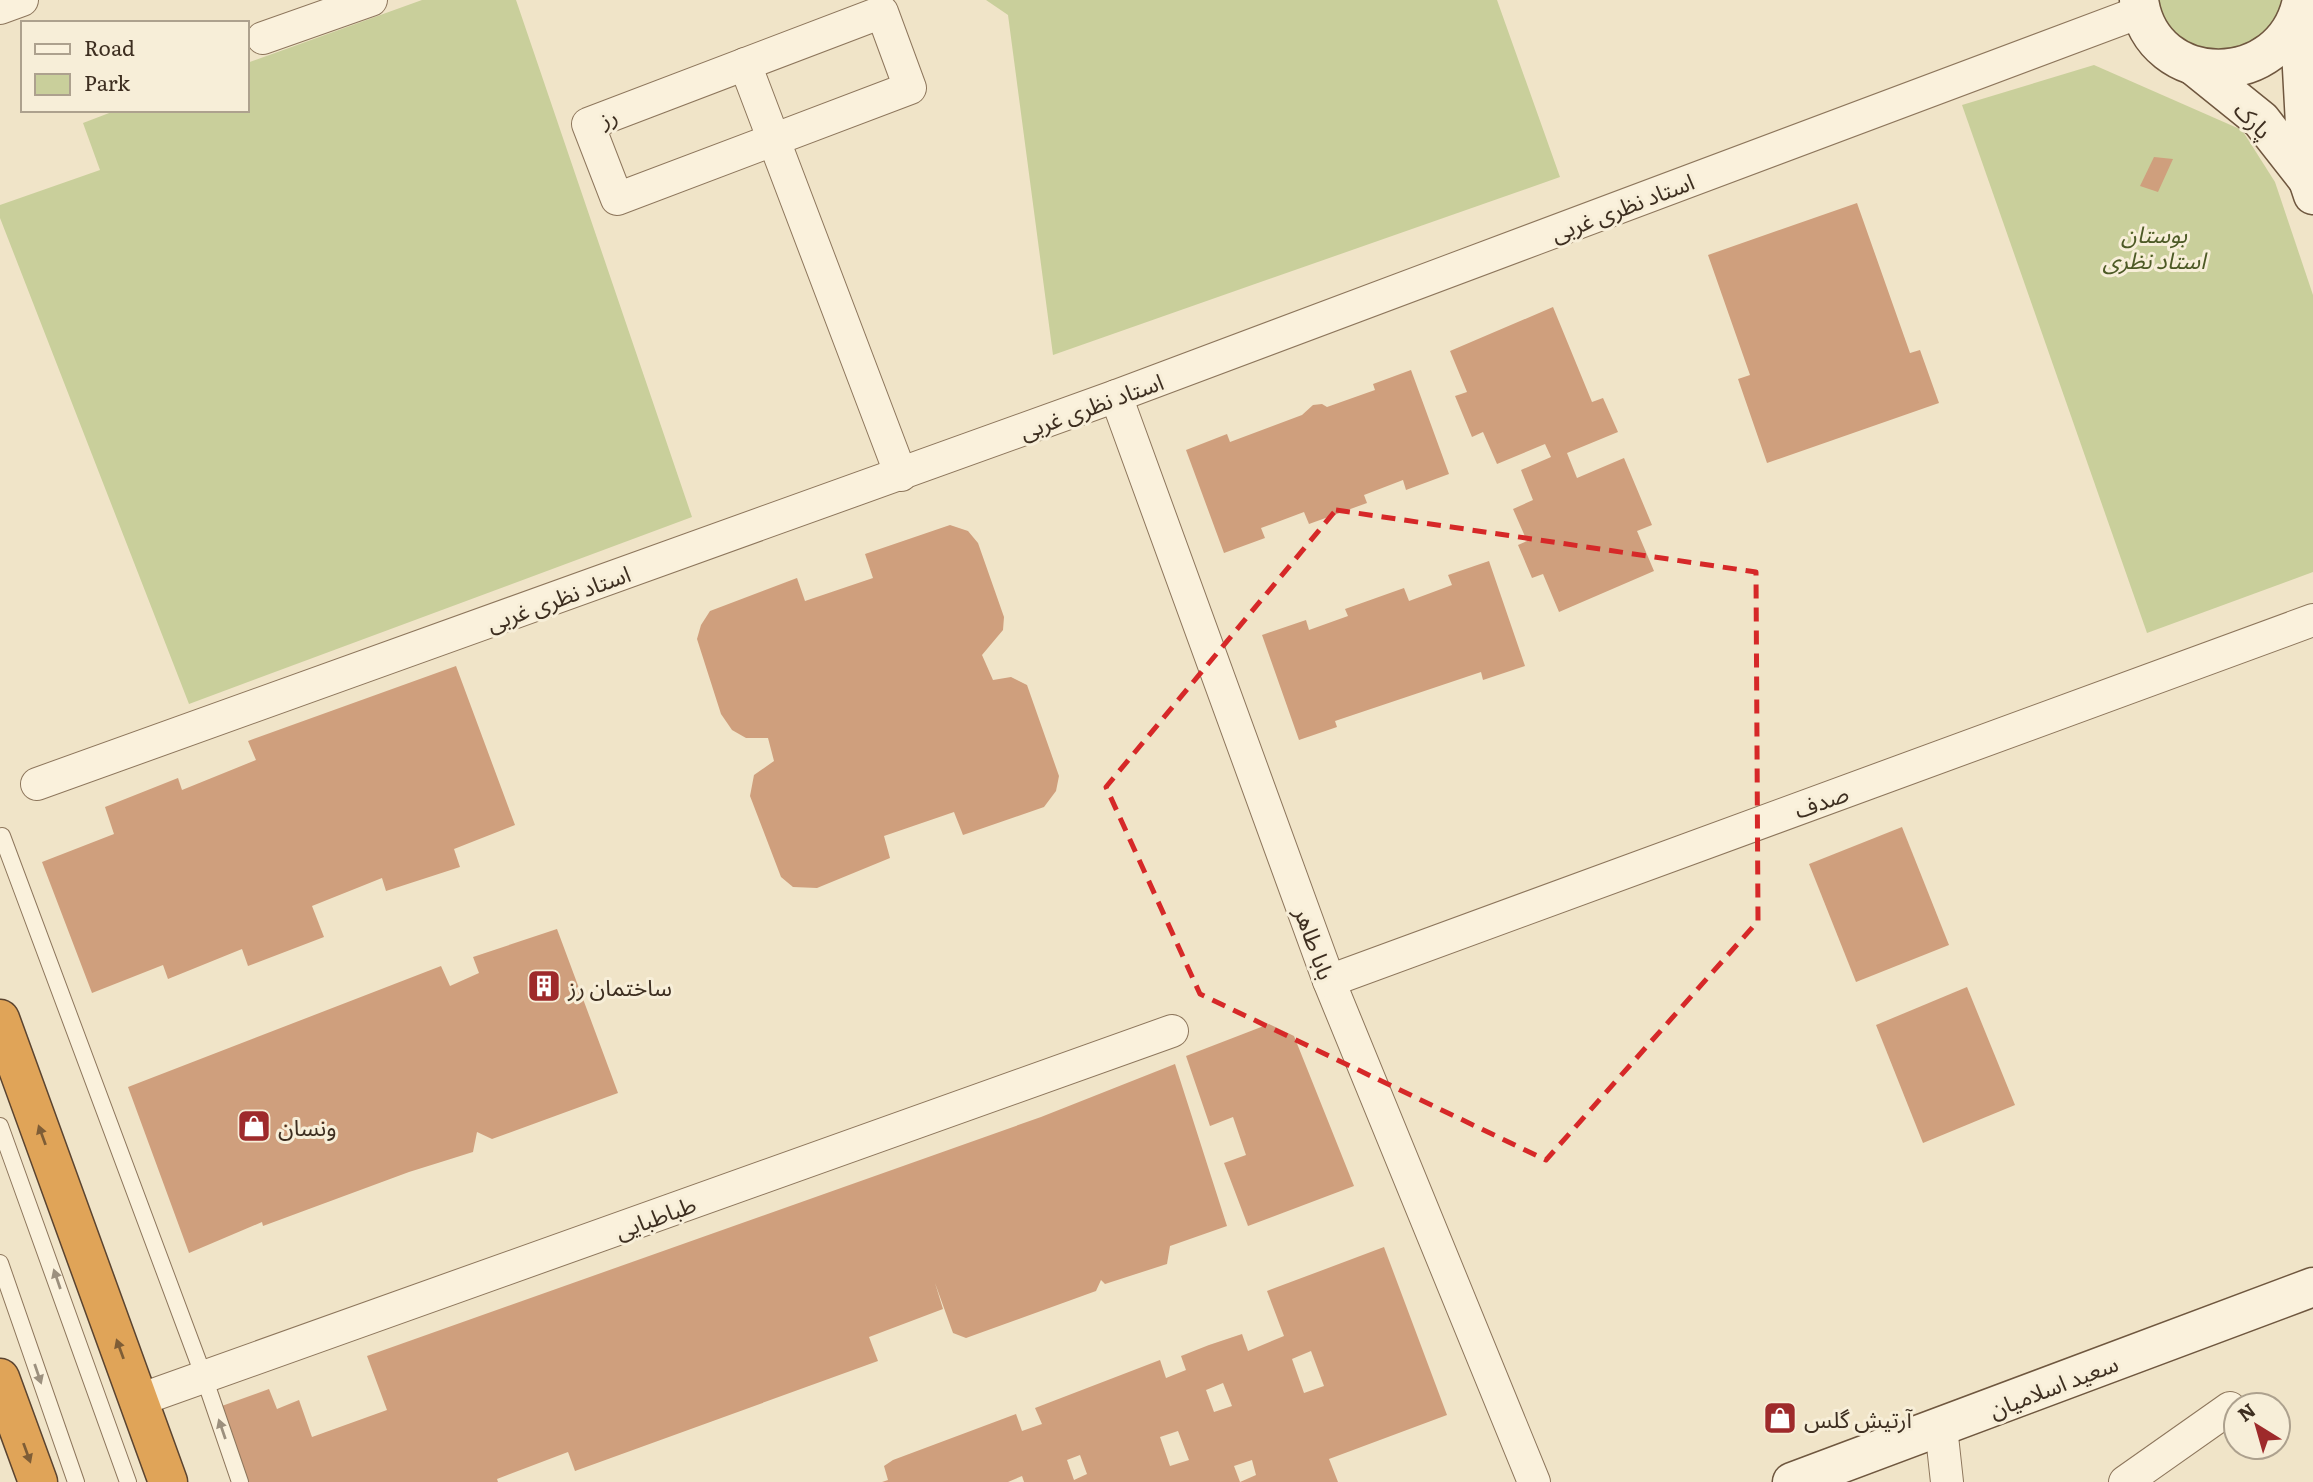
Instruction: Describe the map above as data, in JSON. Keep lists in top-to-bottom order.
{
  "streets": {
    "street": [
      "رز",
      "پارک",
      "استاد نظری غربی",
      "صدف",
      "بابا طاهر",
      "طباطبایی",
      "سعید اسلامیان"
    ]
  },
  "crossings": [
    ["پارک", "استاد نظری غربی"],
    ["استاد نظری غربی", "بابا طاهر"],
    ["صدف", "بابا طاهر"]
  ],
  "parks": ["بوستان استاد نظری"],
  "places": {
    "building": ["ساختمان رز"],
    "shop": ["ونسان", "آرتیش گلس"]
  },
  "legend": ["Road", "Park"],
  "north": "top left"
}
